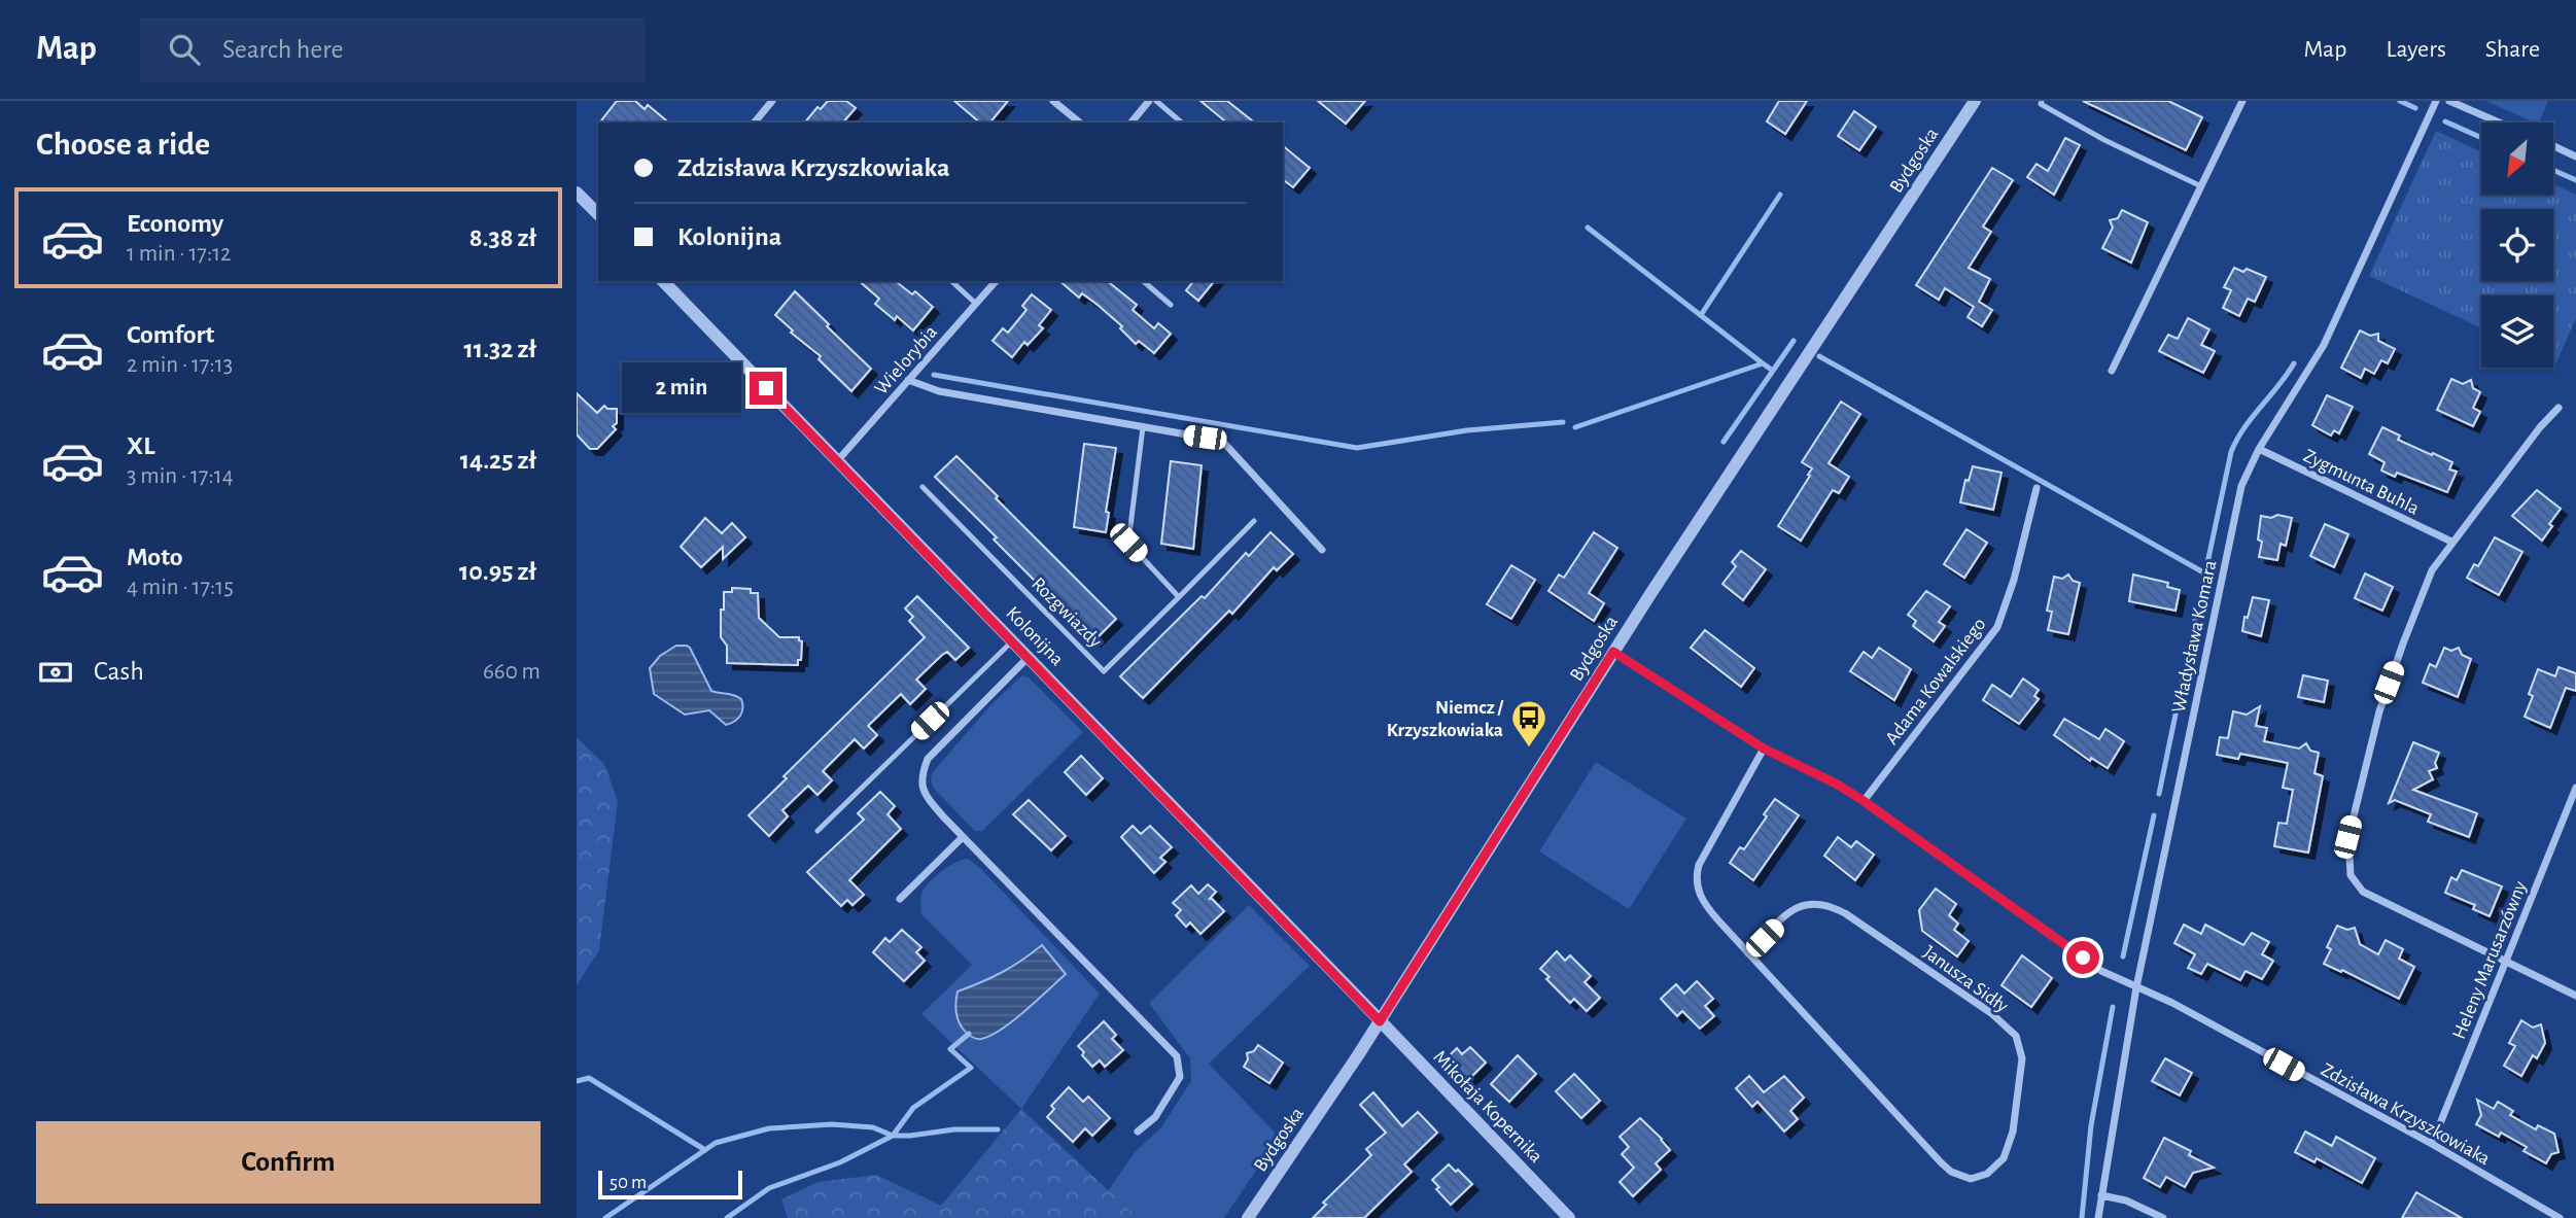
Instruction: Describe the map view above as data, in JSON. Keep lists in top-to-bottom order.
{
  "streets": {
    "street": [
      "Bydgoska",
      "Wielorybia",
      "Zygmunta Buhla",
      "Kolonijna",
      "Władysława Komara",
      "Adama Kowalskiego",
      "Heleny Marusarzówny",
      "Janusza Sidły",
      "Mikołaja Kopernika",
      "Zdzisława Krzyszkowiaka"
    ],
    "lane": ["Rozgwiazdy"]
  },
  "crossings": [
    ["Bydgoska", "Kolonijna"],
    ["Bydgoska", "Mikołaja Kopernika"],
    ["Bydgoska", "Zdzisława Krzyszkowiaka"],
    ["Wielorybia", "Kolonijna"],
    ["Zygmunta Buhla", "Władysława Komara"],
    ["Kolonijna", "Mikołaja Kopernika"],
    ["Władysława Komara", "Zdzisława Krzyszkowiaka"],
    ["Adama Kowalskiego", "Zdzisława Krzyszkowiaka"],
    ["Heleny Marusarzówny", "Zdzisława Krzyszkowiaka"],
    ["Janusza Sidły", "Zdzisława Krzyszkowiaka"]
  ],
  "places": {
    "bus stop": ["Niemcz / Krzyszkowiaka"]
  },
  "scale_bar": "50 m",
  "north": "bottom left",
  "page": {
    "header": "Map",
    "search": "Search here",
    "nav": ["Map", "Layers", "Share"],
    "heading": "Choose a ride",
    "banner": ["Zdzisława Krzyszkowiaka", "Kolonijna"],
    "list": [
      {
        "name": "Economy",
        "note": "1 min · 17:12",
        "value": "8.38 zł"
      },
      {
        "name": "Comfort",
        "note": "2 min · 17:13",
        "value": "11.32 zł"
      },
      {
        "name": "XL",
        "note": "3 min · 17:14",
        "value": "14.25 zł"
      },
      {
        "name": "Moto",
        "note": "4 min · 17:15",
        "value": "10.95 zł"
      }
    ],
    "bubble": "2 min",
    "pay": ["Cash", "660 m"],
    "buttons": "Confirm",
    "scale": "50 m"
  }
}
